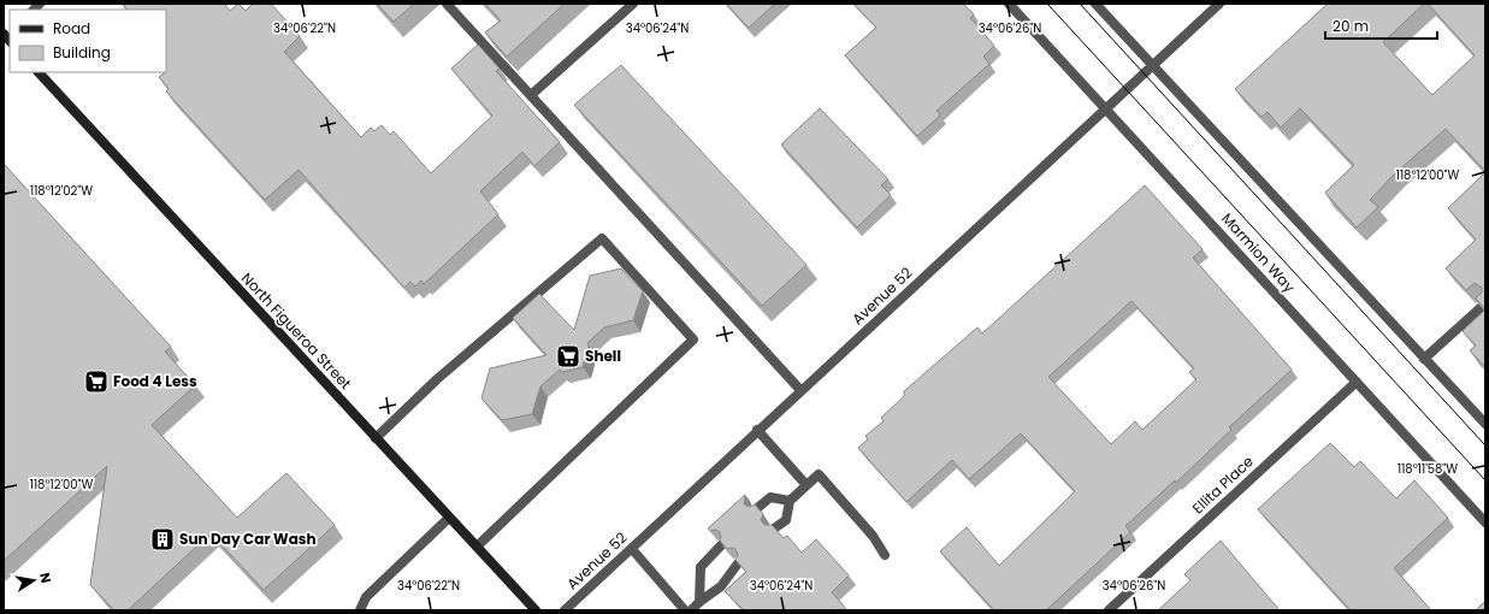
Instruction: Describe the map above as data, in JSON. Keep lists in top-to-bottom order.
{
  "streets": {
    "main road": ["North Figueroa Street"],
    "street": ["Marmion Way", "Avenue 52", "Ellita Place"]
  },
  "crossings": [
    ["Marmion Way", "Avenue 52"],
    ["Marmion Way", "Ellita Place"]
  ],
  "places": {
    "supermarket": ["Shell", "Food 4 Less"],
    "building": ["Sun Day Car Wash"]
  },
  "legend": ["Road", "Building"],
  "scale_bar": "20 m",
  "north": "right",
  "coordinates": [
    "34°06'22\"N",
    "34°06'24\"N",
    "34°06'26\"N",
    "118°12'00\"W",
    "118°12'02\"W",
    "118°11'58\"W"
  ]
}
